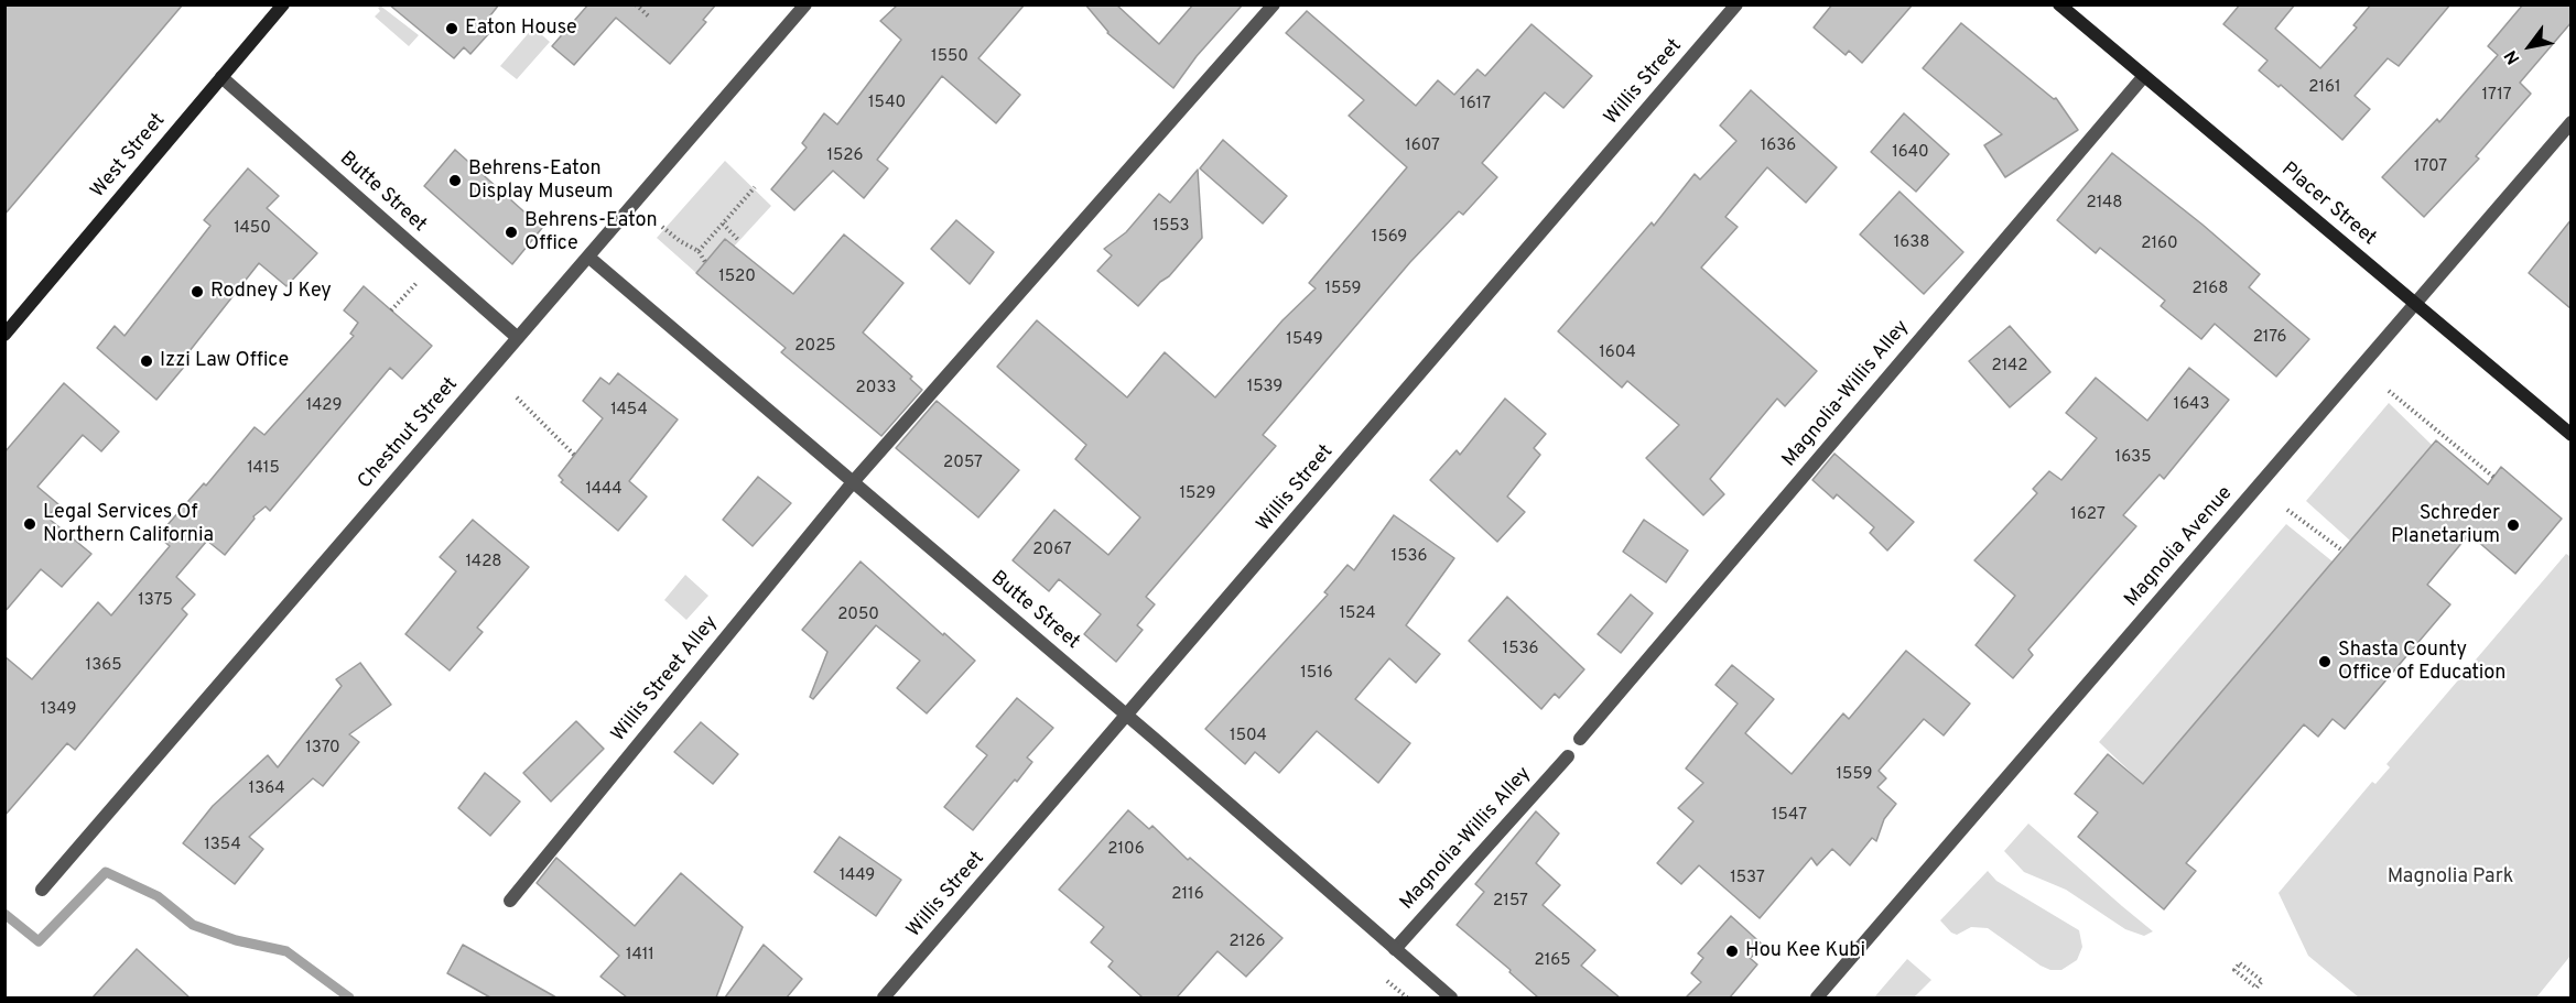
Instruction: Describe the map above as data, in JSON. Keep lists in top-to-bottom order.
{
  "streets": {
    "main road": ["West Street", "Placer Street"],
    "street": [
      "Willis Street",
      "Butte Street",
      "Magnolia-Willis Alley",
      "Chestnut Street",
      "Magnolia Avenue",
      "Willis Street Alley"
    ]
  },
  "crossings": [
    ["Willis Street", "Butte Street"],
    ["West Street", "Butte Street"],
    ["Butte Street", "Magnolia-Willis Alley"],
    ["Butte Street", "Chestnut Street"],
    ["Butte Street", "Willis Street Alley"],
    ["Placer Street", "Magnolia-Willis Alley"],
    ["Placer Street", "Magnolia Avenue"]
  ],
  "parks": ["Magnolia Park"],
  "places": [
    "Eaton House",
    "Behrens-Eaton Display Museum",
    "Behrens-Eaton Office",
    "Rodney J Key",
    "Izzi Law Office",
    "Legal Services Of Northern California",
    "Schreder Planetarium",
    "Shasta County Office of Education",
    "Hou Kee Kubi"
  ],
  "house_numbers": [
    "1550",
    "2161",
    "1717",
    "1540",
    "1617",
    "1607",
    "1636",
    "1640",
    "1526",
    "1707",
    "2148",
    "1553",
    "1450",
    "1569",
    "1638",
    "2160",
    "1520",
    "1559",
    "2168",
    "2176",
    "1549",
    "2025",
    "1604",
    "2142",
    "1539",
    "2033",
    "1643",
    "1429",
    "1454",
    "1635",
    "2057",
    "1415",
    "1444",
    "1529",
    "1627",
    "2067",
    "1536",
    "1428",
    "1375",
    "1524",
    "2050",
    "1536",
    "1365",
    "1516",
    "1349",
    "1504",
    "1370",
    "1559",
    "1364",
    "1547",
    "1354",
    "2106",
    "1449",
    "1537",
    "2116",
    "2157",
    "2126",
    "1411",
    "2165"
  ],
  "north": "bottom left"
}
